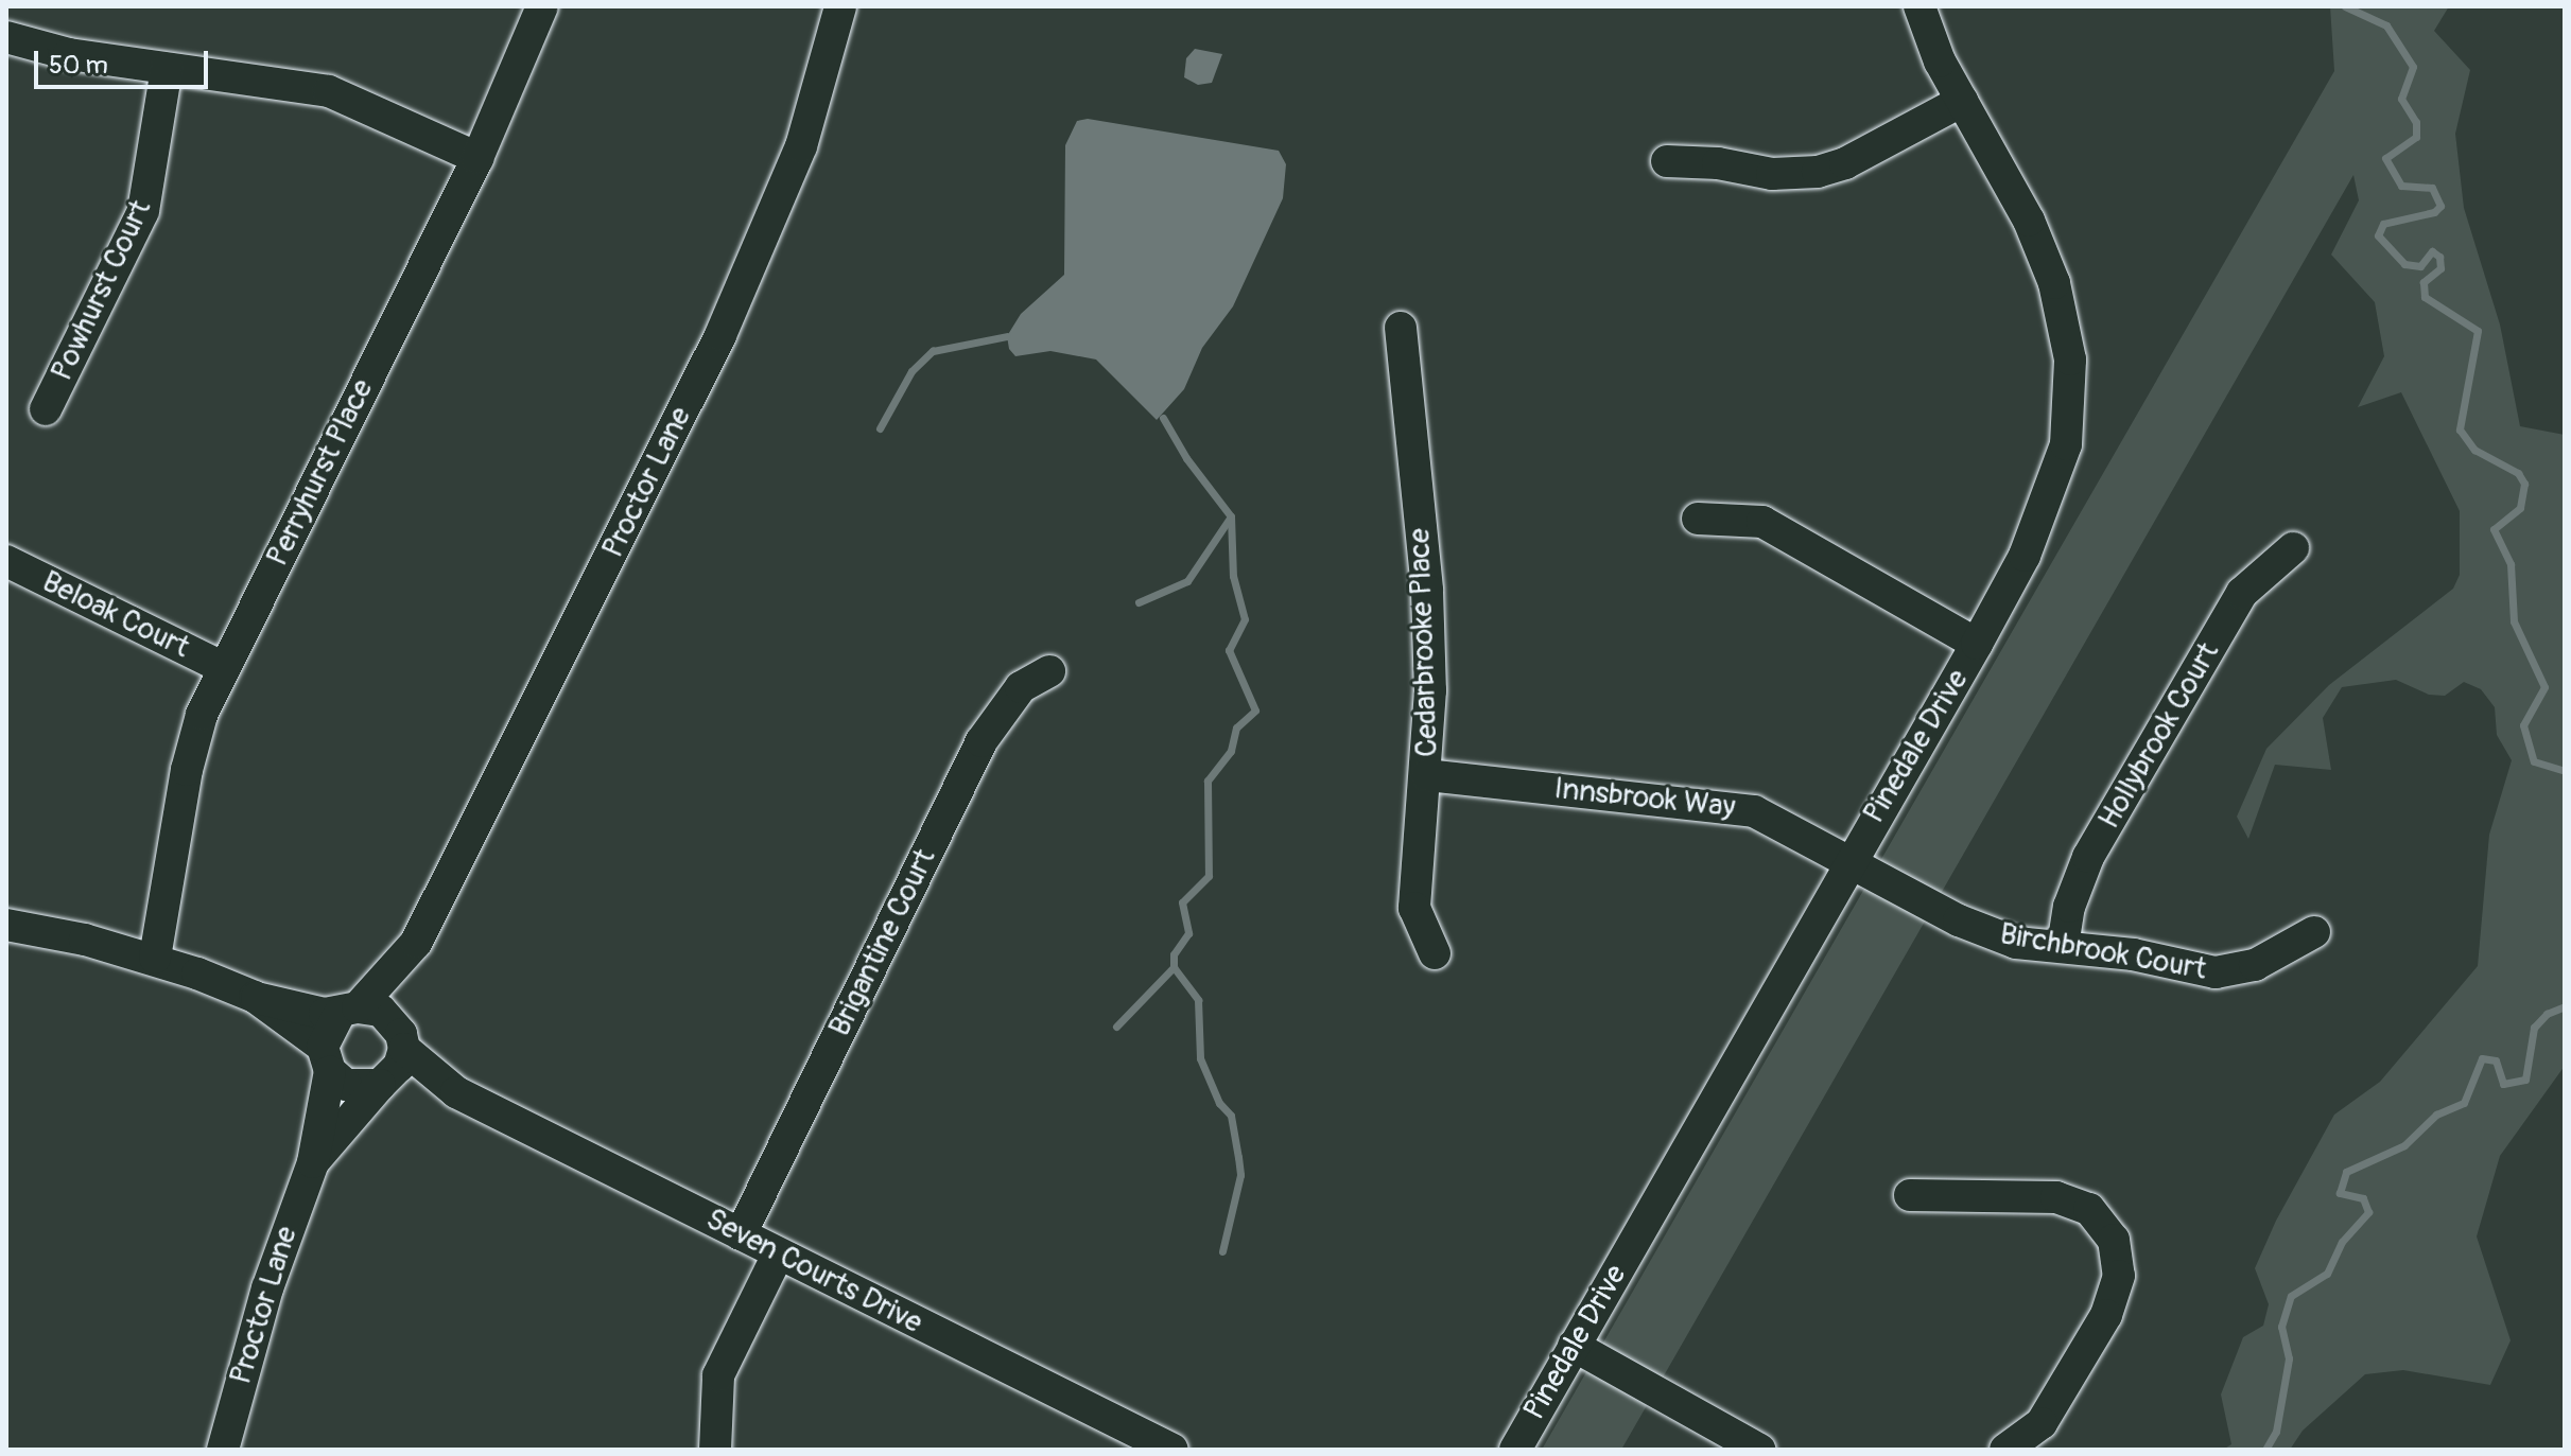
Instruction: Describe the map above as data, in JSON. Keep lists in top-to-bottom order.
{
  "streets": {
    "street": [
      "Powhurst Court",
      "Perryhurst Place",
      "Proctor Lane",
      "Beloak Court",
      "Cedarbrooke Place",
      "Hollybrook Court",
      "Pinedale Drive",
      "Innsbrook Way",
      "Brigantine Court",
      "Birchbrook Court",
      "Seven Courts Drive"
    ]
  },
  "crossings": [
    ["Perryhurst Place", "Beloak Court"],
    ["Proctor Lane", "Seven Courts Drive"],
    ["Cedarbrooke Place", "Innsbrook Way"],
    ["Hollybrook Court", "Birchbrook Court"],
    ["Pinedale Drive", "Innsbrook Way"],
    ["Pinedale Drive", "Birchbrook Court"],
    ["Innsbrook Way", "Birchbrook Court"],
    ["Brigantine Court", "Seven Courts Drive"]
  ],
  "scale_bar": "50 m"
}
